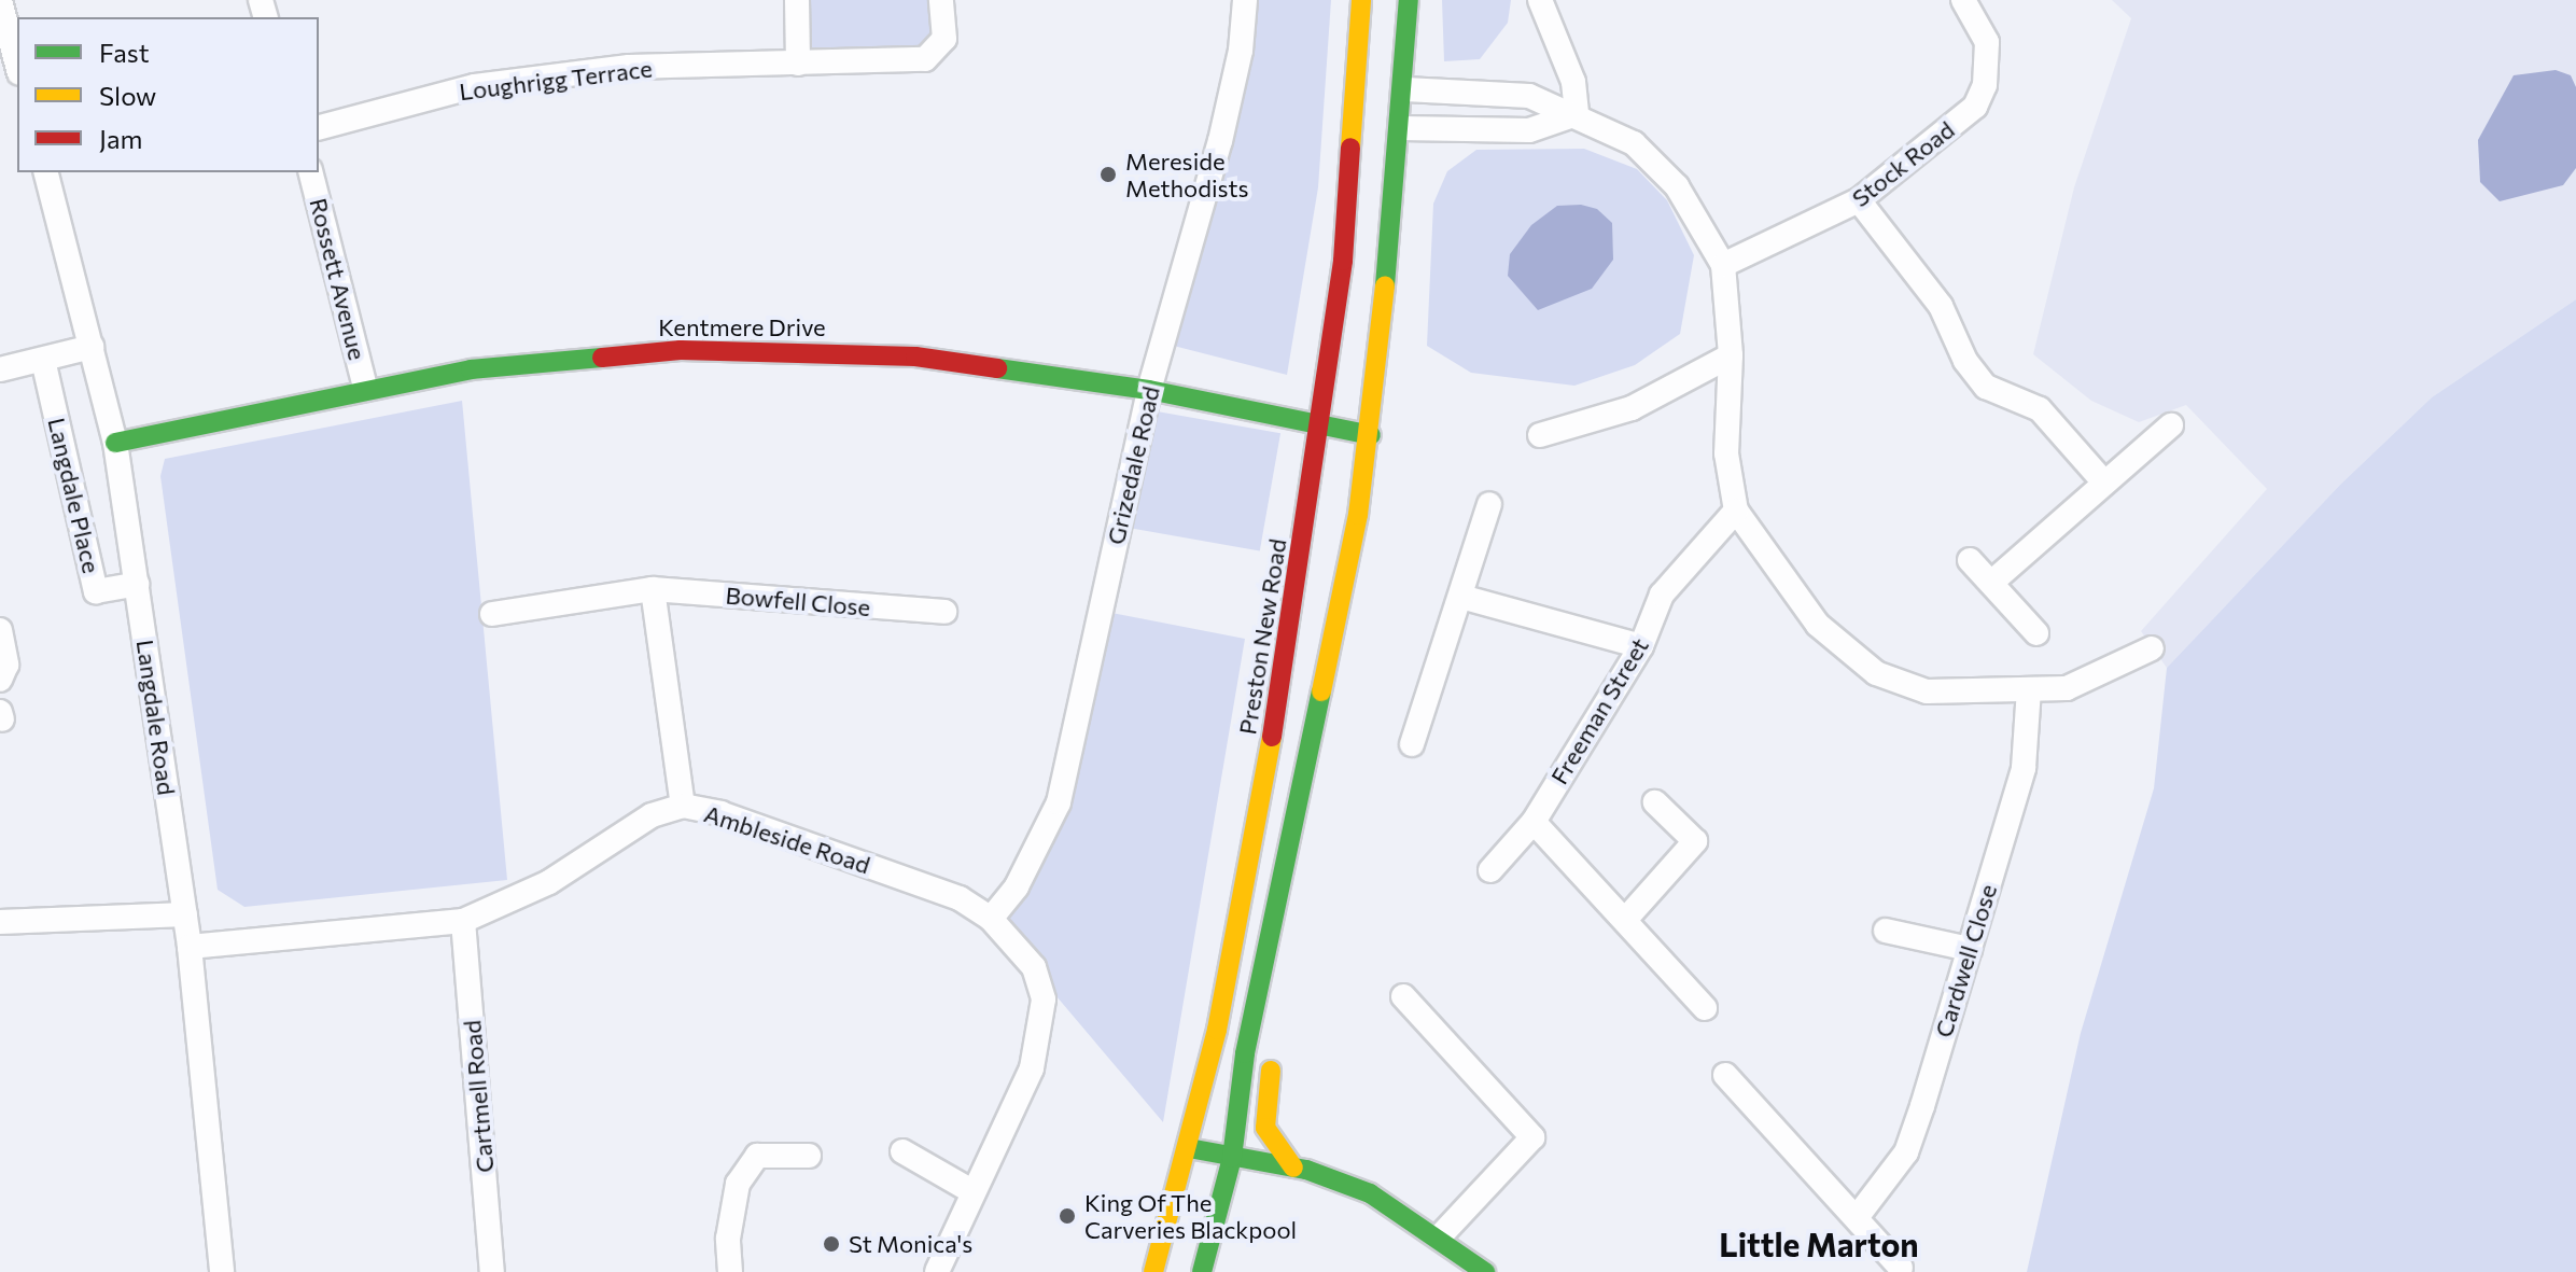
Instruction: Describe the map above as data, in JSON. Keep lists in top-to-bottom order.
{
  "streets": {
    "main road": ["Kentmere Drive", "Preston New Road"],
    "street": [
      "Loughrigg Terrace",
      "Stock Road",
      "Rossett Avenue",
      "Grizedale Road",
      "Langdale Place",
      "Bowfell Close",
      "Freeman Street",
      "Langdale Road",
      "Ambleside Road",
      "Cardwell Close",
      "Cartmell Road"
    ]
  },
  "crossings": [
    ["Rossett Avenue", "Kentmere Drive"],
    ["Kentmere Drive", "Grizedale Road"],
    ["Kentmere Drive", "Preston New Road"],
    ["Kentmere Drive", "Langdale Road"],
    ["Grizedale Road", "Ambleside Road"],
    ["Langdale Place", "Langdale Road"],
    ["Langdale Road", "Ambleside Road"],
    ["Ambleside Road", "Cartmell Road"]
  ],
  "districts": ["Little Marton"],
  "places": ["Mereside Methodists", "King Of The Carveries Blackpool", "St Monica's"],
  "legend": ["Fast", "Slow", "Jam"]
}
